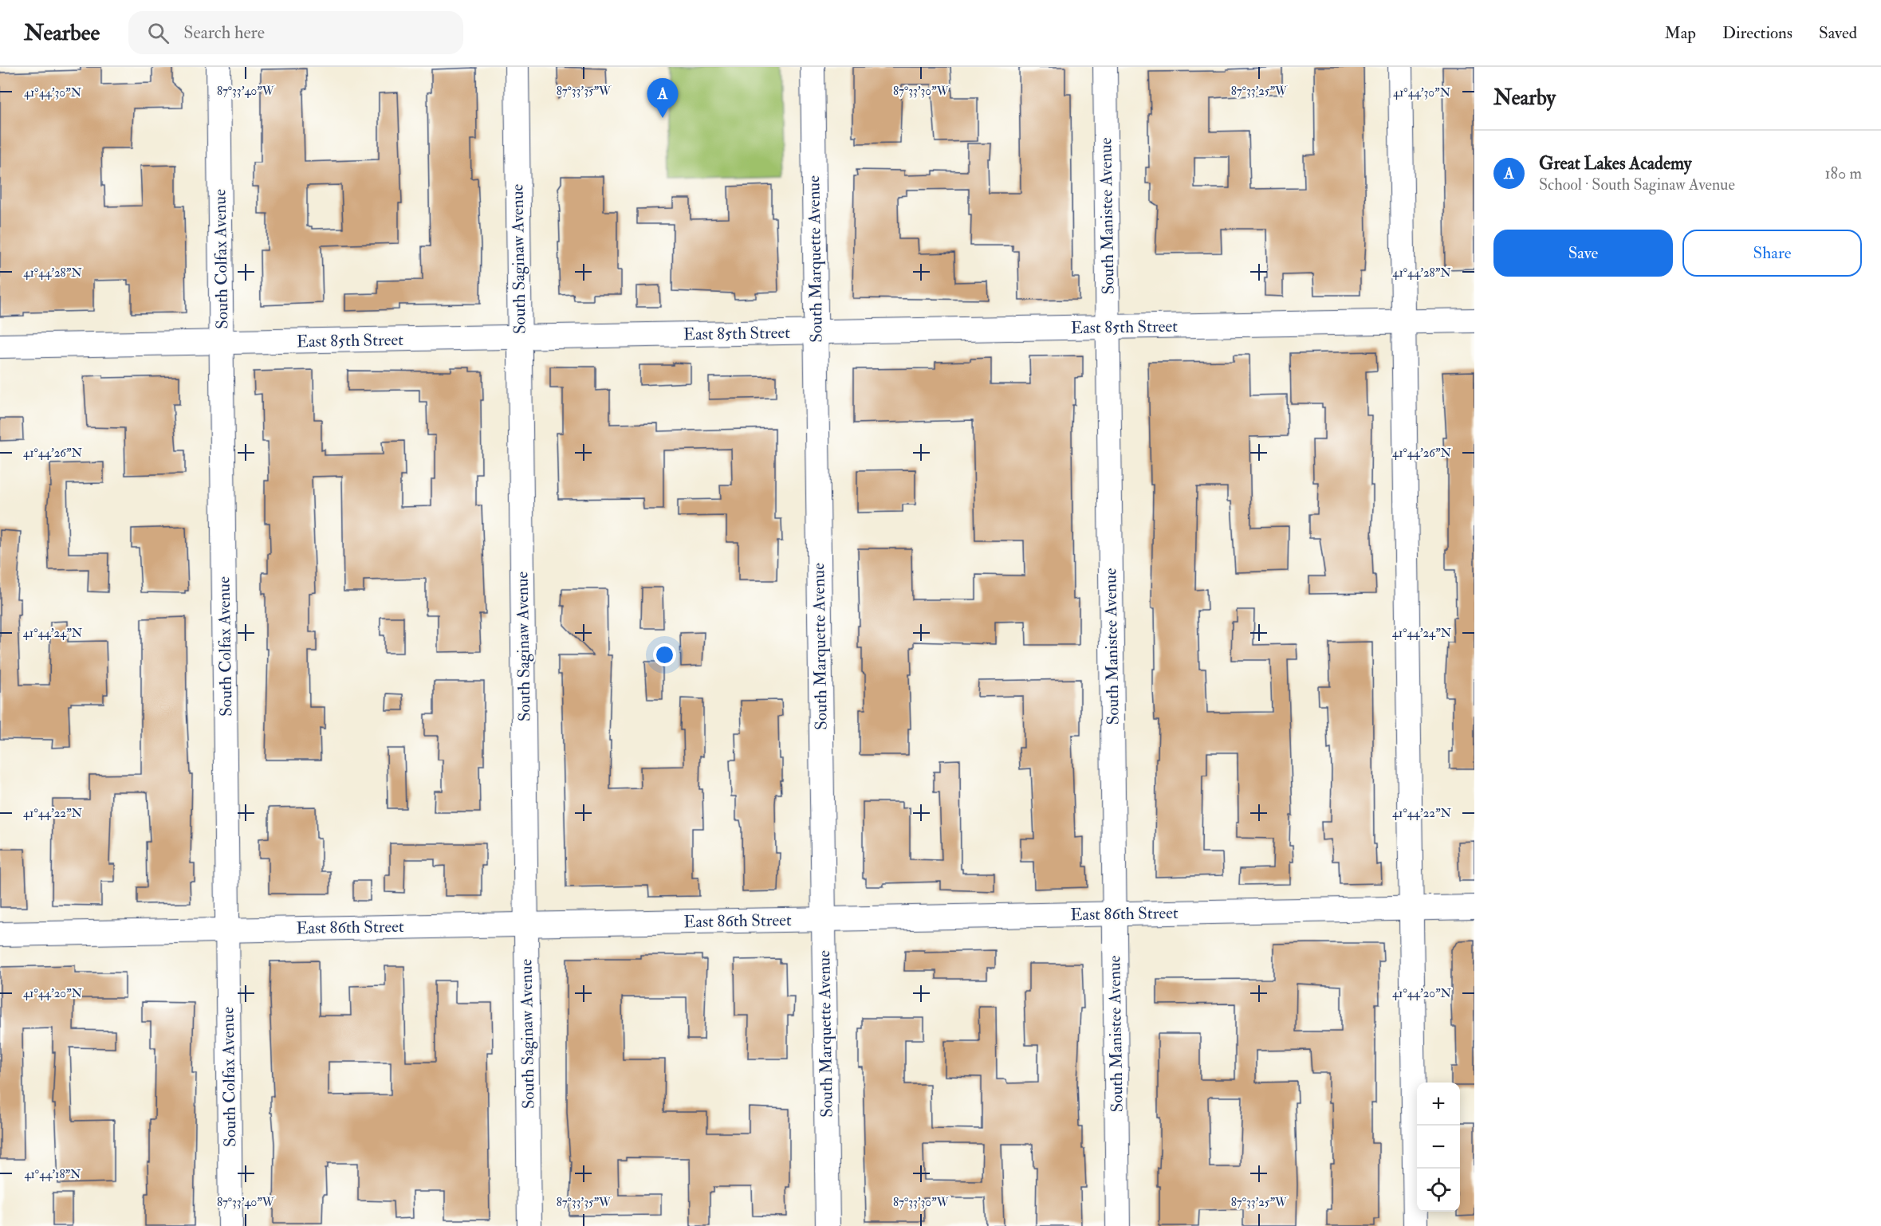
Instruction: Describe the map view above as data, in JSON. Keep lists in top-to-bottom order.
{
  "streets": {
    "street": [
      "South Manistee Avenue",
      "South Colfax Avenue",
      "South Saginaw Avenue",
      "South Marquette Avenue",
      "East 85th Street",
      "East 86th Street"
    ]
  },
  "crossings": [
    ["South Manistee Avenue", "East 85th Street"],
    ["South Manistee Avenue", "East 86th Street"],
    ["South Colfax Avenue", "East 85th Street"],
    ["South Colfax Avenue", "East 86th Street"],
    ["South Saginaw Avenue", "East 85th Street"],
    ["South Saginaw Avenue", "East 86th Street"],
    ["South Marquette Avenue", "East 85th Street"],
    ["South Marquette Avenue", "East 86th Street"]
  ],
  "page": {
    "header": "Nearbee",
    "search": "Search here",
    "nav": ["Map", "Directions", "Saved"],
    "heading": "Nearby",
    "pins": "A",
    "list": [
      {
        "mark": "A",
        "name": "Great Lakes Academy",
        "note": "School · South Saginaw Avenue",
        "value": "180 m"
      }
    ],
    "buttons": ["Save", "Share"],
    "map_buttons": ["+", "−"]
  },
  "coordinates": [
    "87°33'40\"W",
    "87°33'35\"W",
    "87°33'30\"W",
    "87°33'25\"W",
    "41°44'30\"N",
    "41°44'28\"N",
    "41°44'26\"N",
    "41°44'24\"N",
    "41°44'22\"N",
    "41°44'20\"N",
    "41°44'18\"N"
  ]
}
